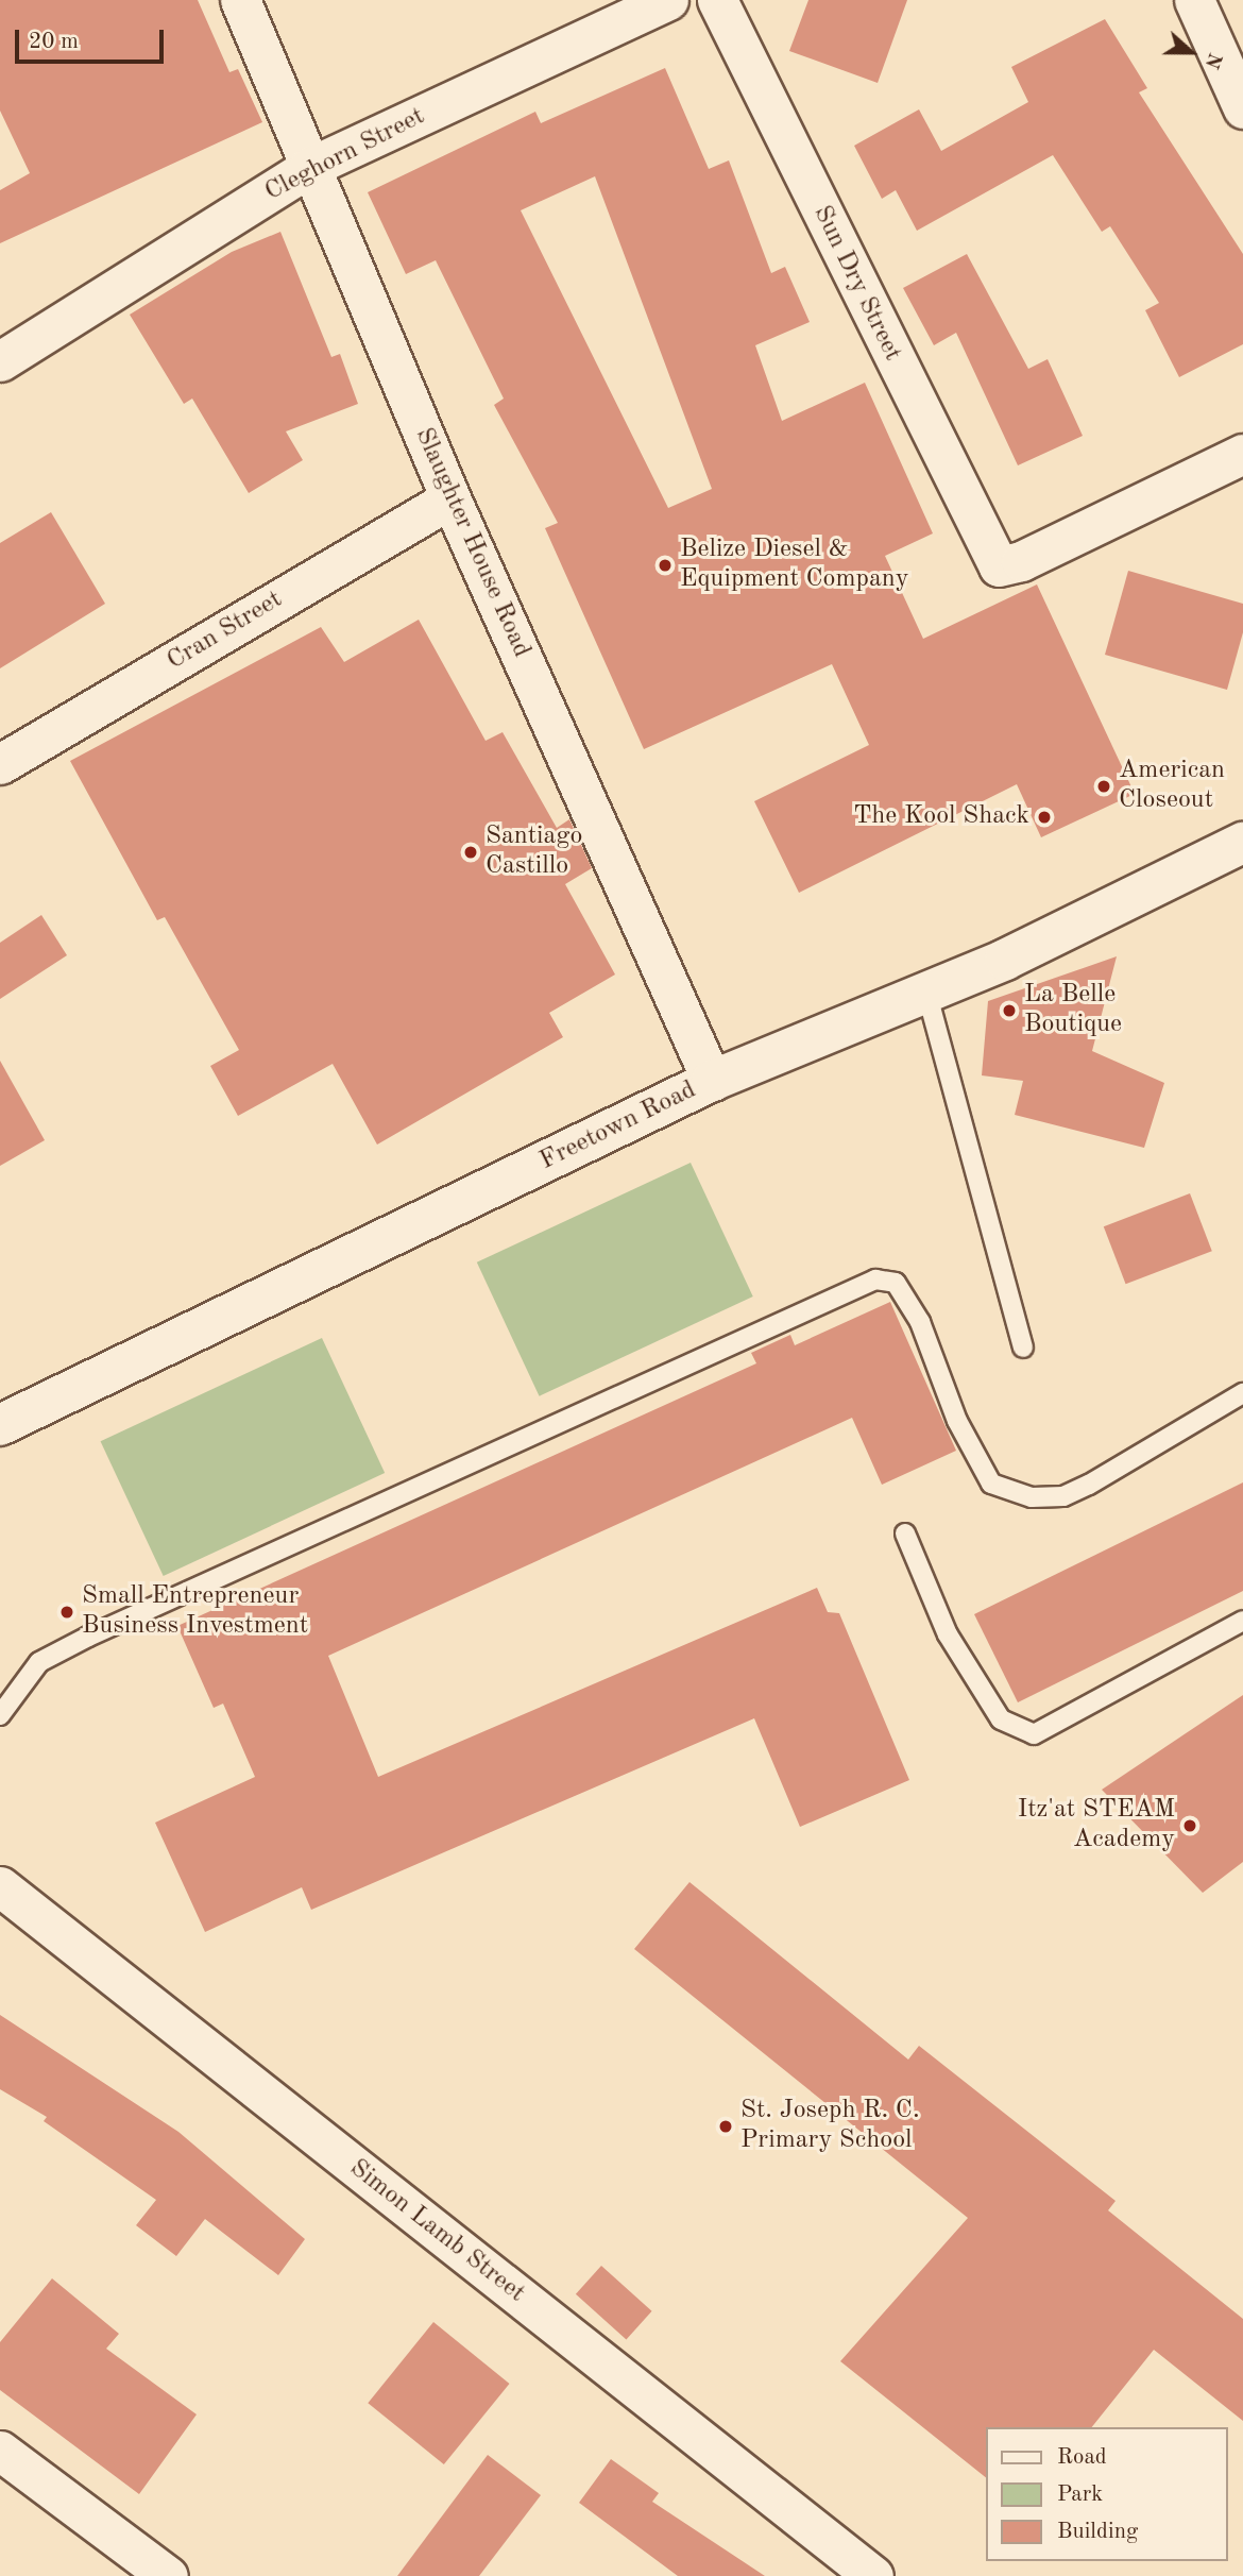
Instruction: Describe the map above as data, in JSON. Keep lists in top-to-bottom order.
{
  "streets": {
    "main road": ["Freetown Road"],
    "street": [
      "Cleghorn Street",
      "Sun Dry Street",
      "Slaughter House Road",
      "Cran Street",
      "Simon Lamb Street"
    ]
  },
  "crossings": [
    ["Cleghorn Street", "Slaughter House Road"],
    ["Slaughter House Road", "Cran Street"],
    ["Slaughter House Road", "Freetown Road"]
  ],
  "places": [
    "Belize Diesel & Equipment Company",
    "American Closeout",
    "The Kool Shack",
    "Santiago Castillo",
    "La Belle Boutique",
    "Small Entrepreneur Business Investment",
    "Itz'at STEAM Academy",
    "St. Joseph R. C. Primary School"
  ],
  "legend": ["Road", "Park", "Building"],
  "scale_bar": "20 m",
  "north": "right"
}
